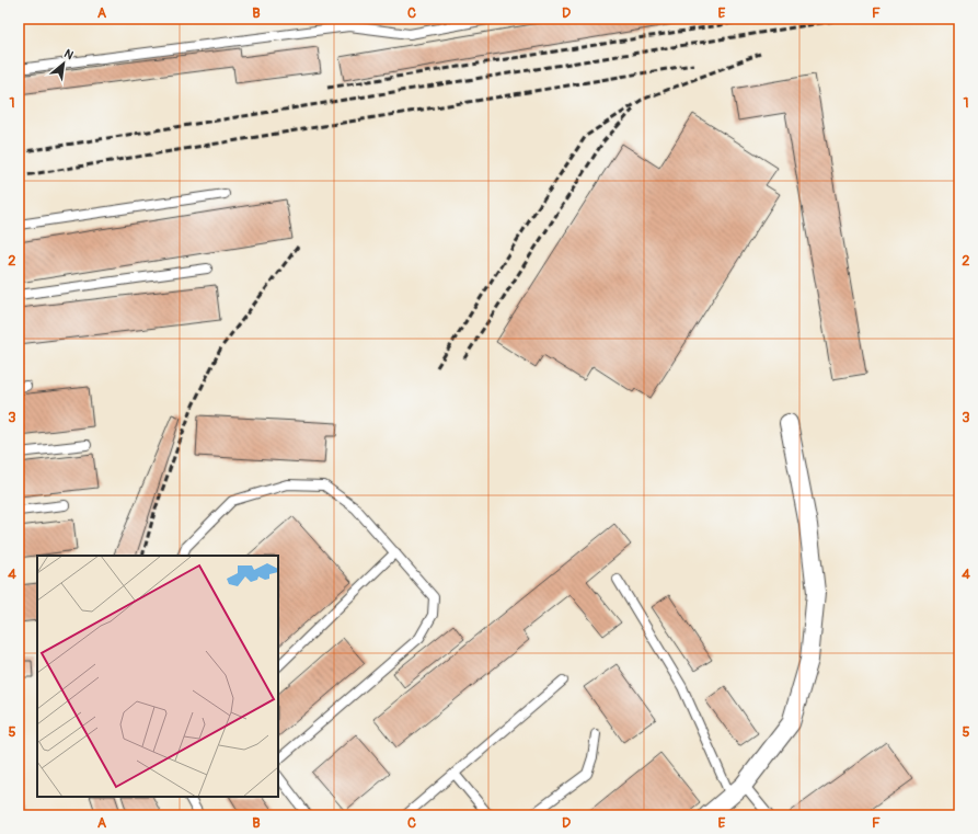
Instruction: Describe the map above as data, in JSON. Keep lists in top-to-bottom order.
{
  "north": "top right",
  "grid": {
    "columns": [
      "A",
      "B",
      "C",
      "D",
      "E",
      "F"
    ],
    "rows": [
      "1",
      "2",
      "3",
      "4",
      "5"
    ]
  }
}
